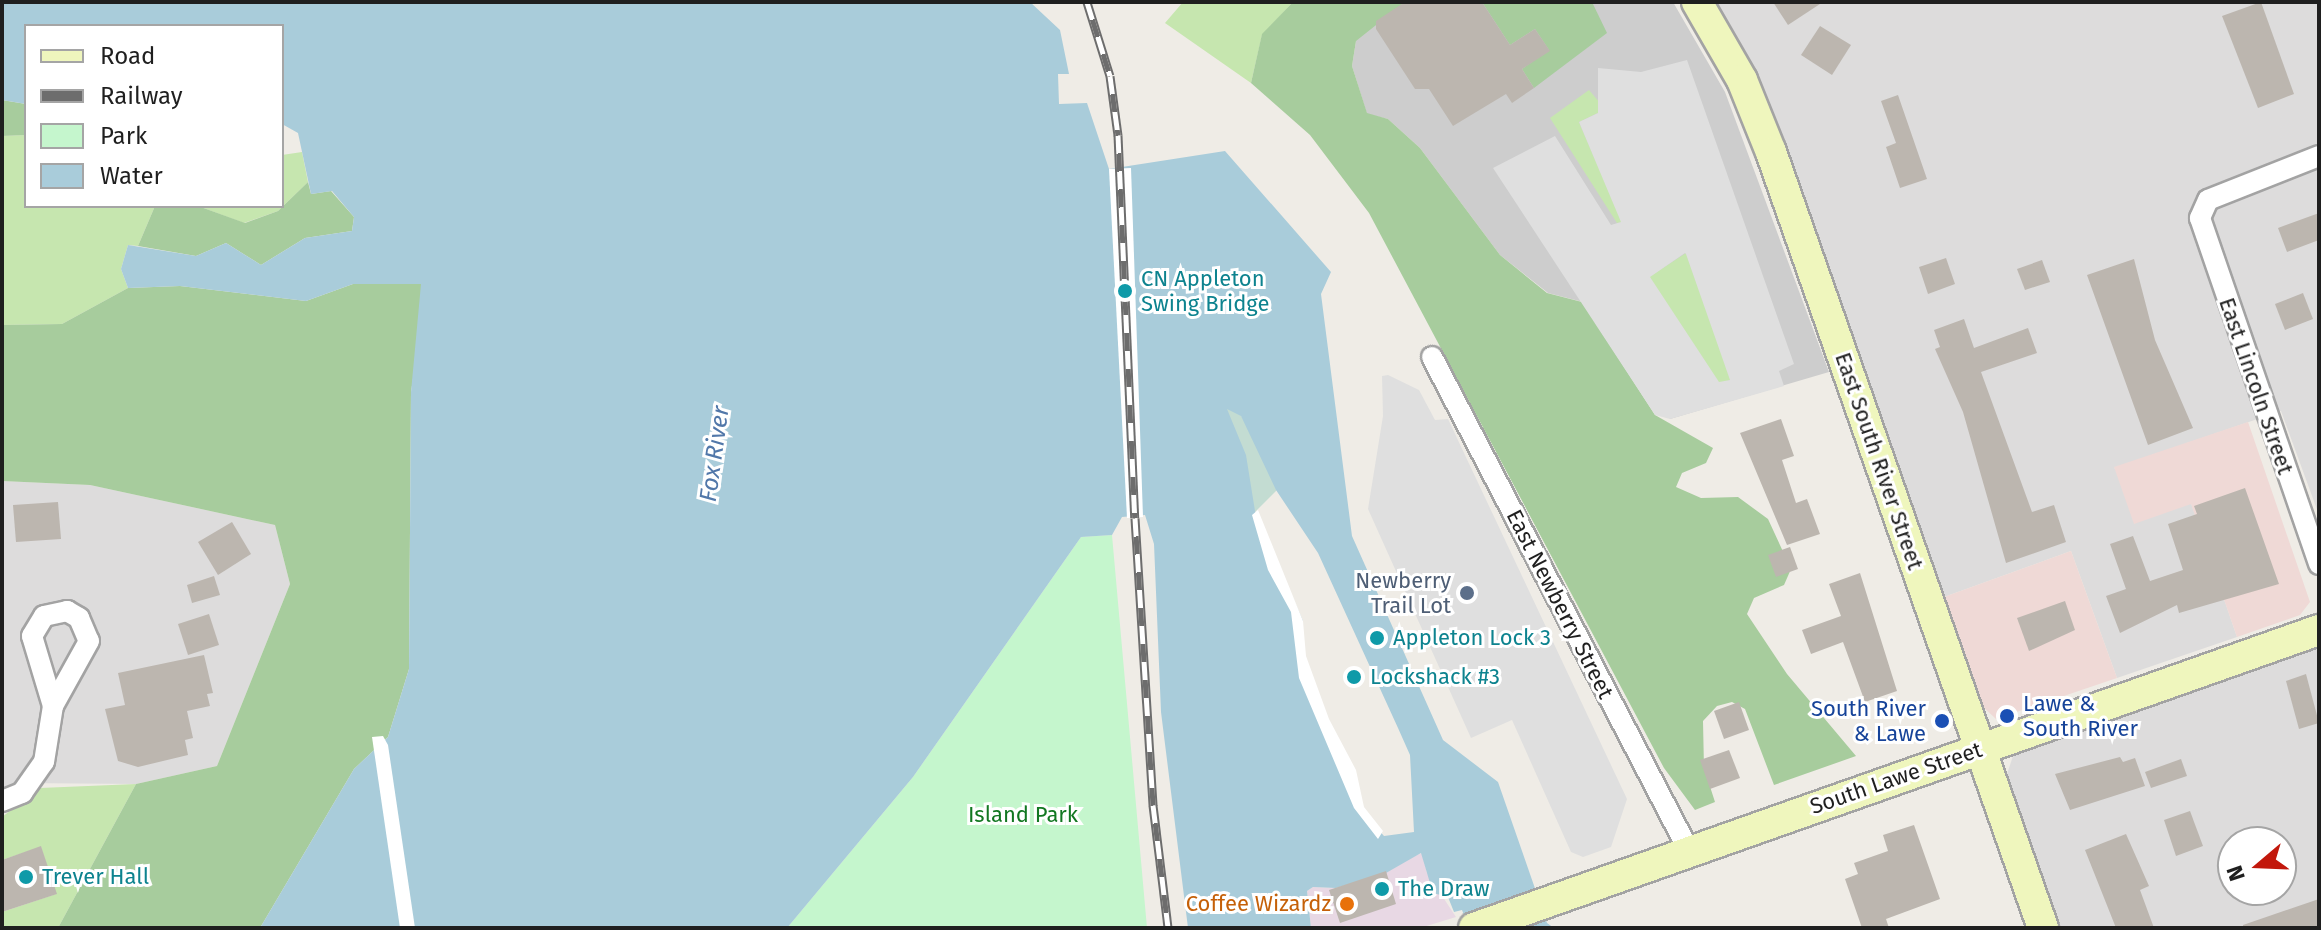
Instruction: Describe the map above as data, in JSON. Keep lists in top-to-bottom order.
{
  "streets": {
    "street": [
      "East Lincoln Street",
      "East South River Street",
      "East Newberry Street",
      "South Lawe Street"
    ]
  },
  "crossings": [
    ["East South River Street", "South Lawe Street"],
    ["East Newberry Street", "South Lawe Street"]
  ],
  "water": ["Fox River"],
  "parks": ["Island Park"],
  "places": [
    "CN Appleton Swing Bridge",
    "Newberry Trail Lot",
    "Appleton Lock 3",
    "Lockshack #3",
    "Lawe & South River",
    "South River & Lawe",
    "Trever Hall",
    "The Draw",
    "Coffee Wizardz"
  ],
  "legend": [
    "Road",
    "Railway",
    "Park",
    "Water"
  ],
  "north": "left"
}
